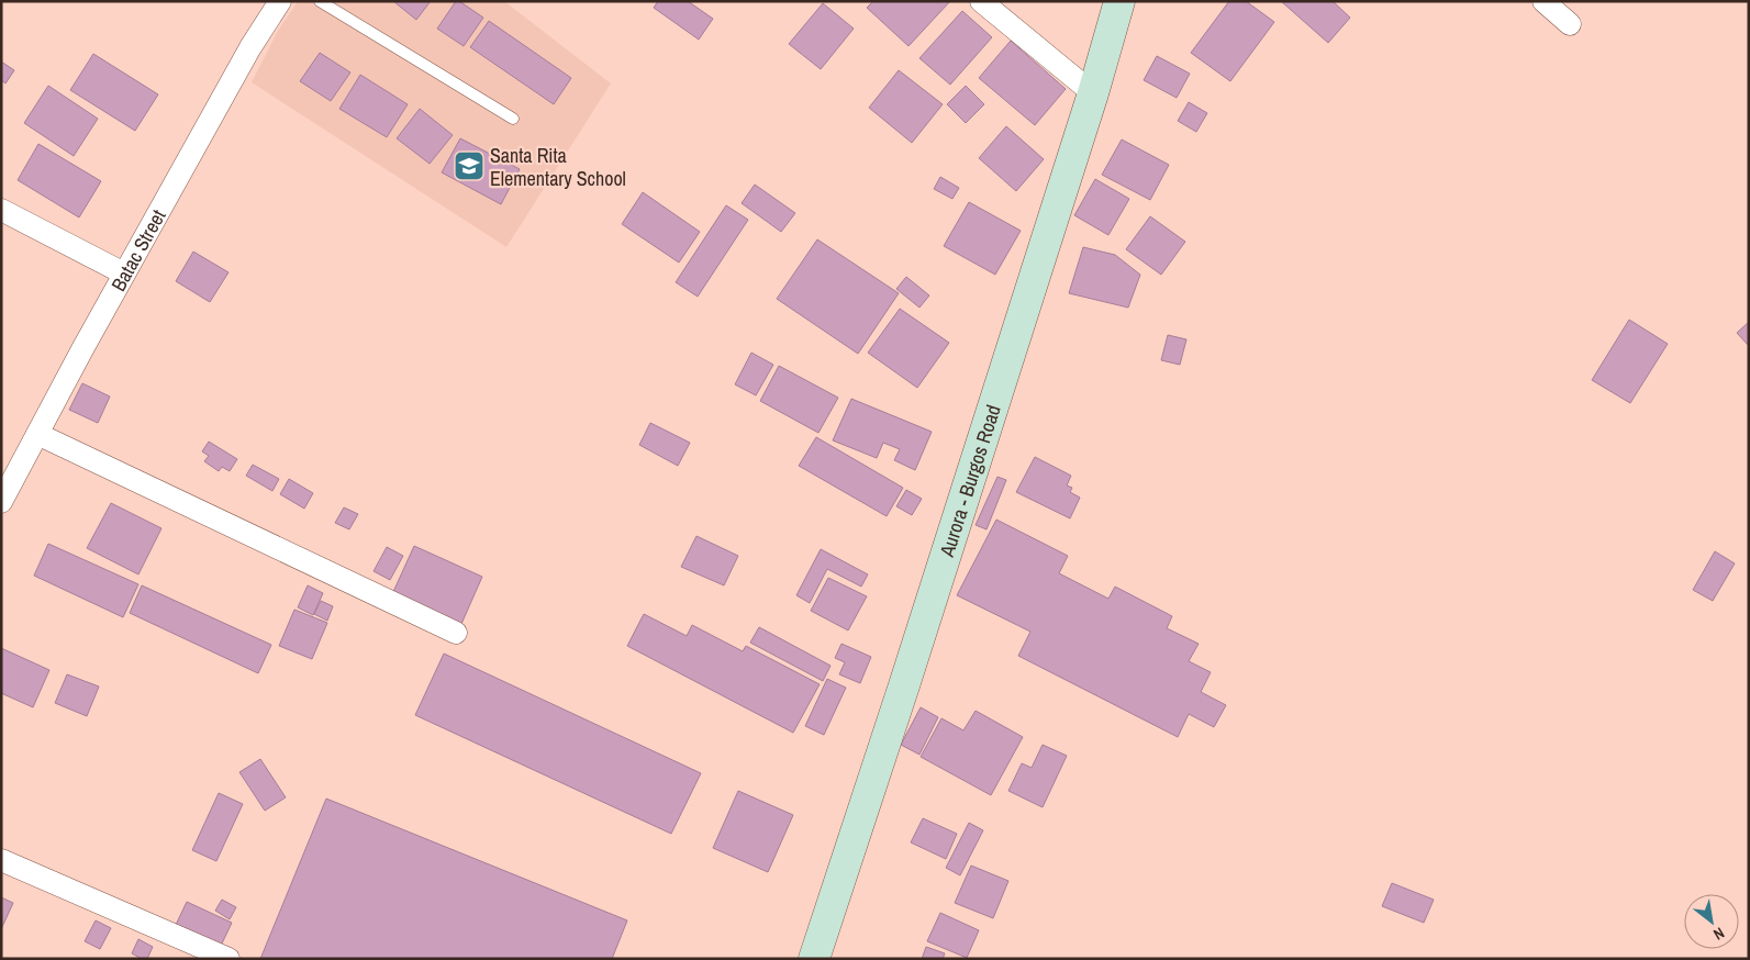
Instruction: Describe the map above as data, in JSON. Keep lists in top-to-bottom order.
{
  "streets": {
    "main road": ["Aurora - Burgos Road"],
    "street": ["Batac Street"]
  },
  "places": {
    "school or university": ["Santa Rita Elementary School"]
  },
  "north": "bottom right"
}
